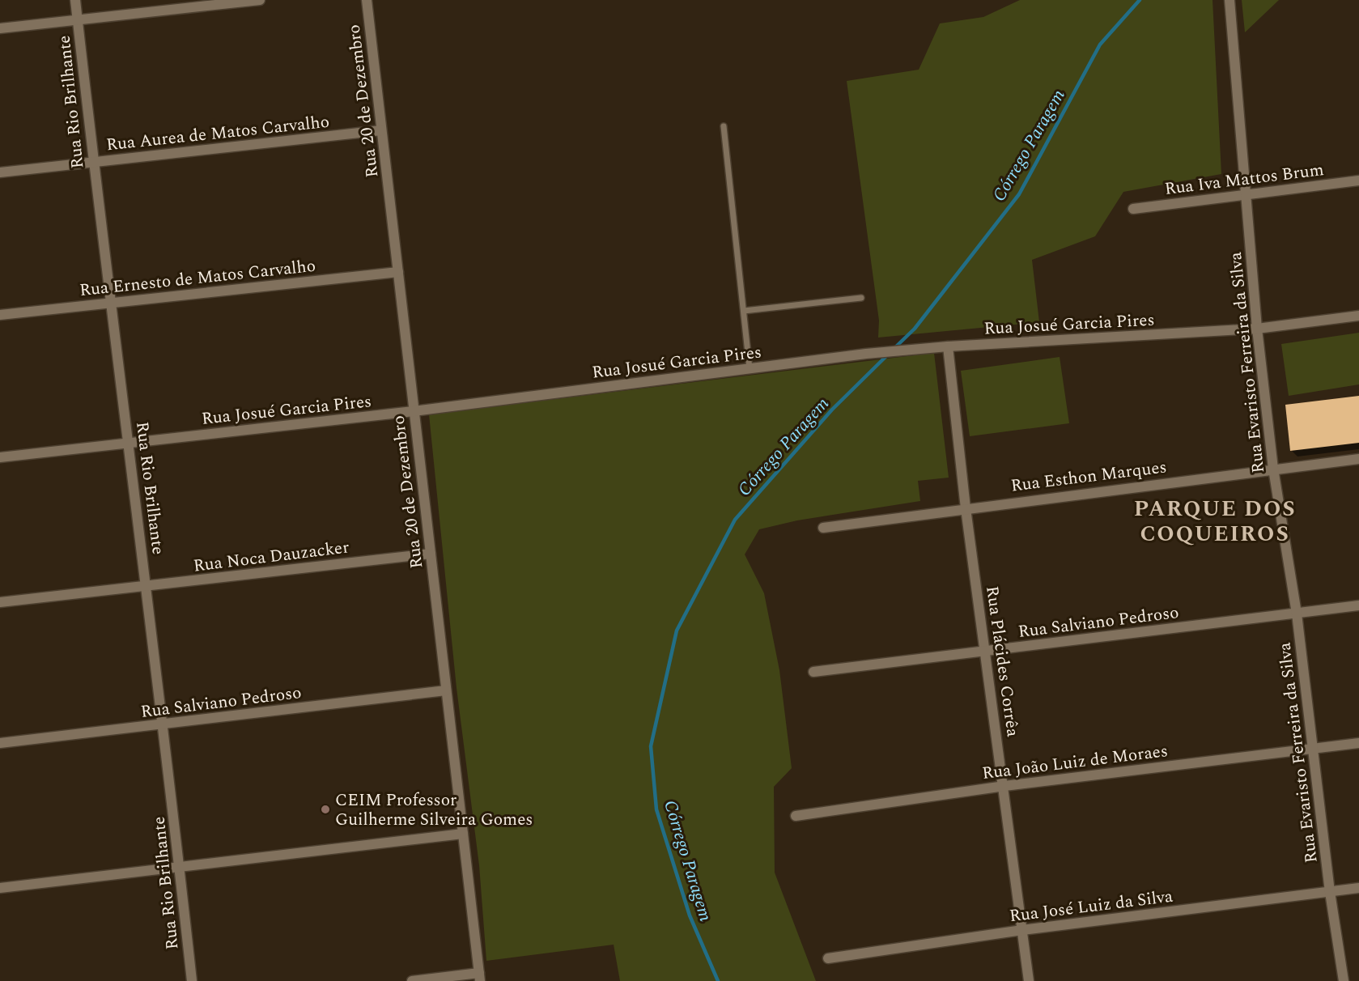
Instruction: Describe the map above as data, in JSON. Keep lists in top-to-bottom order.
{
  "streets": {
    "street": [
      "Rua 20 de Dezembro",
      "Rua Rio Brilhante",
      "Rua Aurea de Matos Carvalho",
      "Rua Iva Mattos Brum",
      "Rua Ernesto de Matos Carvalho",
      "Rua Josué Garcia Pires",
      "Rua Evaristo Ferreira da Silva",
      "Rua Esthon Marques",
      "Rua Noca Dauzacker",
      "Rua Salviano Pedroso",
      "Rua Plácides Corrêa",
      "Rua João Luiz de Moraes",
      "Rua José Luiz da Silva"
    ]
  },
  "crossings": [
    ["Rua 20 de Dezembro", "Rua Aurea de Matos Carvalho"],
    ["Rua 20 de Dezembro", "Rua Ernesto de Matos Carvalho"],
    ["Rua 20 de Dezembro", "Rua Josué Garcia Pires"],
    ["Rua 20 de Dezembro", "Rua Noca Dauzacker"],
    ["Rua 20 de Dezembro", "Rua Salviano Pedroso"],
    ["Rua Rio Brilhante", "Rua Aurea de Matos Carvalho"],
    ["Rua Rio Brilhante", "Rua Ernesto de Matos Carvalho"],
    ["Rua Rio Brilhante", "Rua Josué Garcia Pires"],
    ["Rua Rio Brilhante", "Rua Noca Dauzacker"],
    ["Rua Rio Brilhante", "Rua Salviano Pedroso"],
    ["Rua Iva Mattos Brum", "Rua Evaristo Ferreira da Silva"],
    ["Rua Josué Garcia Pires", "Rua Evaristo Ferreira da Silva"],
    ["Rua Josué Garcia Pires", "Rua Plácides Corrêa"],
    ["Rua Evaristo Ferreira da Silva", "Rua Esthon Marques"],
    ["Rua Evaristo Ferreira da Silva", "Rua Salviano Pedroso"],
    ["Rua Evaristo Ferreira da Silva", "Rua João Luiz de Moraes"],
    ["Rua Evaristo Ferreira da Silva", "Rua José Luiz da Silva"],
    ["Rua Esthon Marques", "Rua Plácides Corrêa"],
    ["Rua Salviano Pedroso", "Rua Plácides Corrêa"],
    ["Rua Plácides Corrêa", "Rua João Luiz de Moraes"],
    ["Rua Plácides Corrêa", "Rua José Luiz da Silva"]
  ],
  "districts": ["PARQUE DOS COQUEIROS"],
  "water": ["Córrego Paragem"],
  "places": ["CEIM Professor Guilherme Silveira Gomes"]
}
